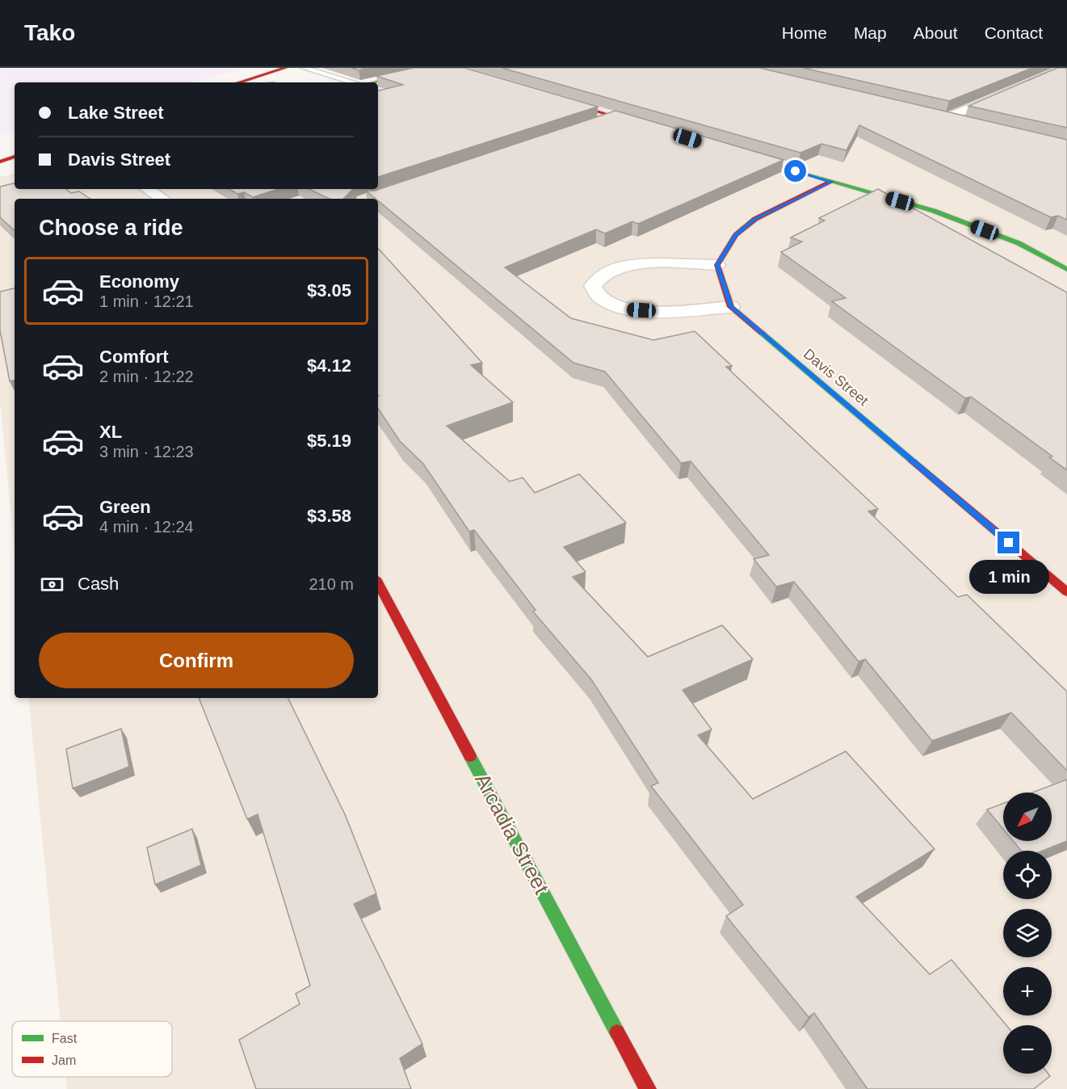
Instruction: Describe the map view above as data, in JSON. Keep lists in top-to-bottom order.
{
  "streets": {
    "street": ["Davis Street", "Arcadia Street"]
  },
  "legend": ["Fast", "Jam"],
  "north": "bottom left",
  "page": {
    "header": "Tako",
    "nav": [
      "Home",
      "Map",
      "About",
      "Contact"
    ],
    "banner": ["Lake Street", "Davis Street"],
    "heading": "Choose a ride",
    "list": [
      {
        "name": "Economy",
        "note": "1 min · 12:21",
        "value": "$3.05"
      },
      {
        "name": "Comfort",
        "note": "2 min · 12:22",
        "value": "$4.12"
      },
      {
        "name": "XL",
        "note": "3 min · 12:23",
        "value": "$5.19"
      },
      {
        "name": "Green",
        "note": "4 min · 12:24",
        "value": "$3.58"
      }
    ],
    "pay": ["Cash", "210 m"],
    "bubble": "1 min",
    "buttons": "Confirm",
    "map_buttons": ["+", "−"]
  }
}
